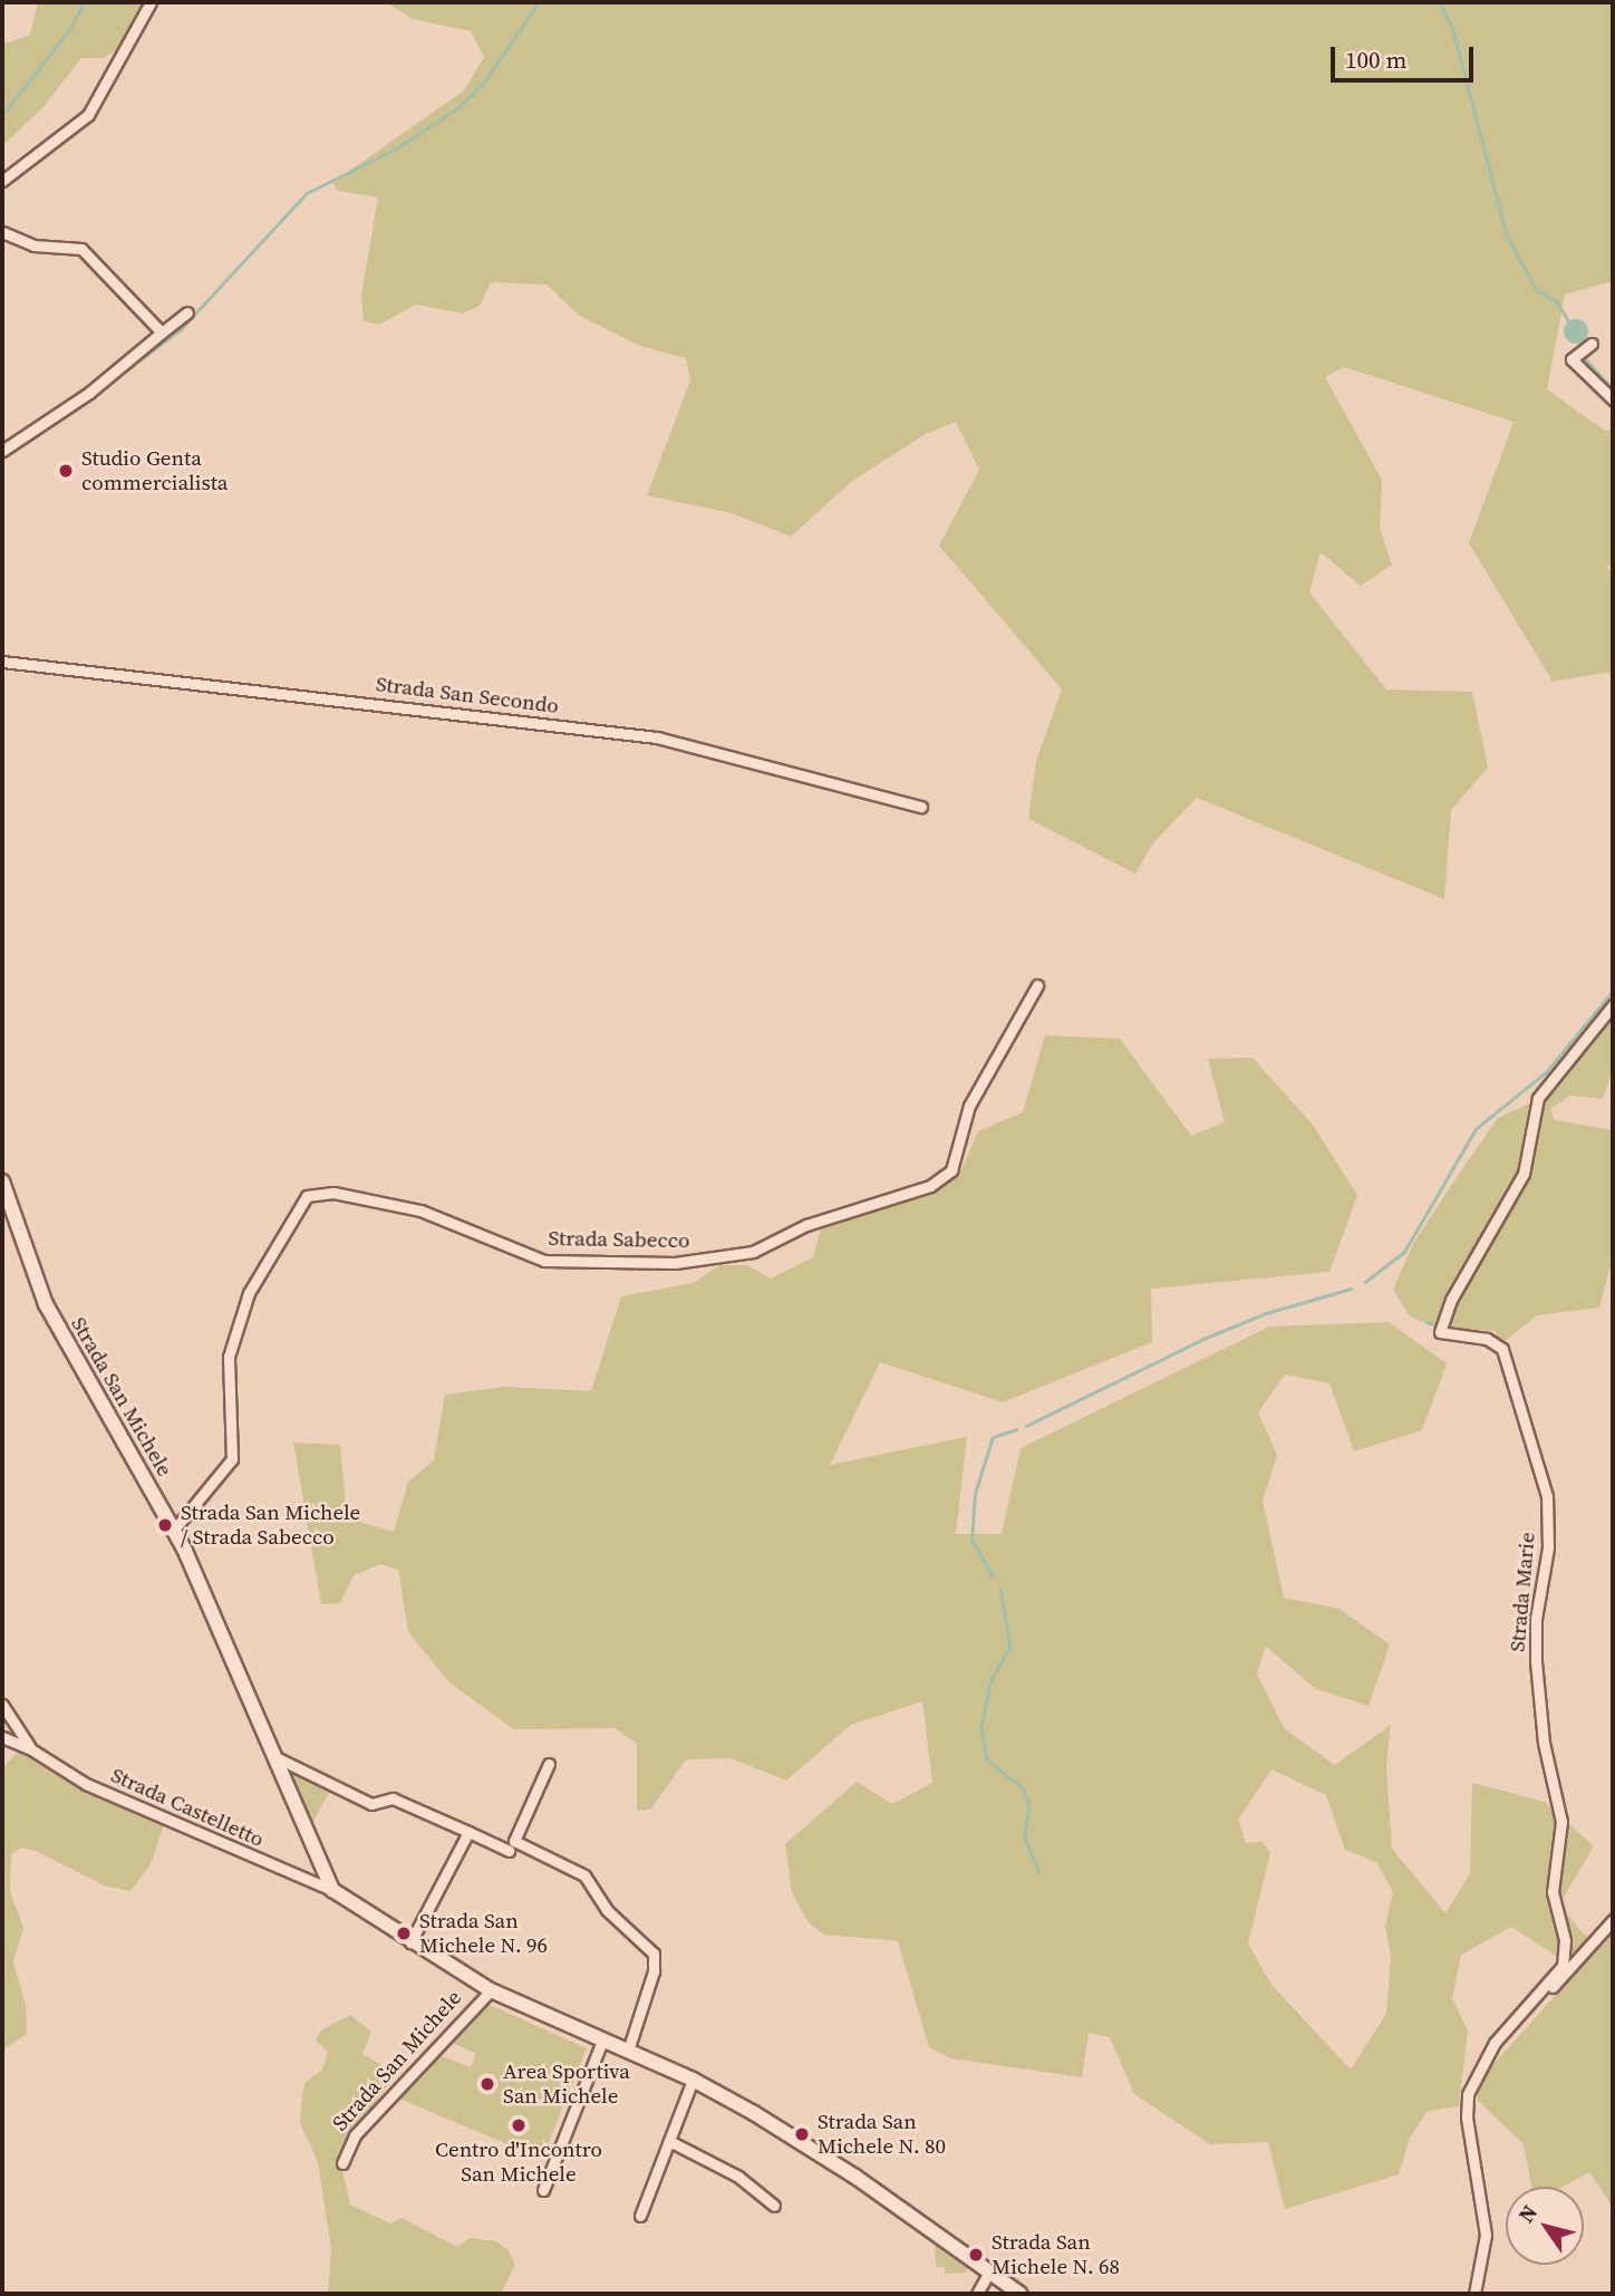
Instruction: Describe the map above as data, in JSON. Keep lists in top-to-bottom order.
{
  "streets": {
    "street": [
      "Strada San Secondo",
      "Strada Sabecco",
      "Strada San Michele",
      "Strada Marie",
      "Strada Castelletto"
    ]
  },
  "crossings": [
    ["Strada Sabecco", "Strada San Michele"],
    ["Strada San Michele", "Strada Castelletto"]
  ],
  "places": [
    "Studio Genta commercialista",
    "Strada San Michele / Strada Sabecco",
    "Strada San Michele N. 96",
    "Area Sportiva San Michele",
    "Centro d'Incontro San Michele",
    "Strada San Michele N. 80",
    "Strada San Michele N. 68"
  ],
  "scale_bar": "100 m",
  "north": "top left"
}
